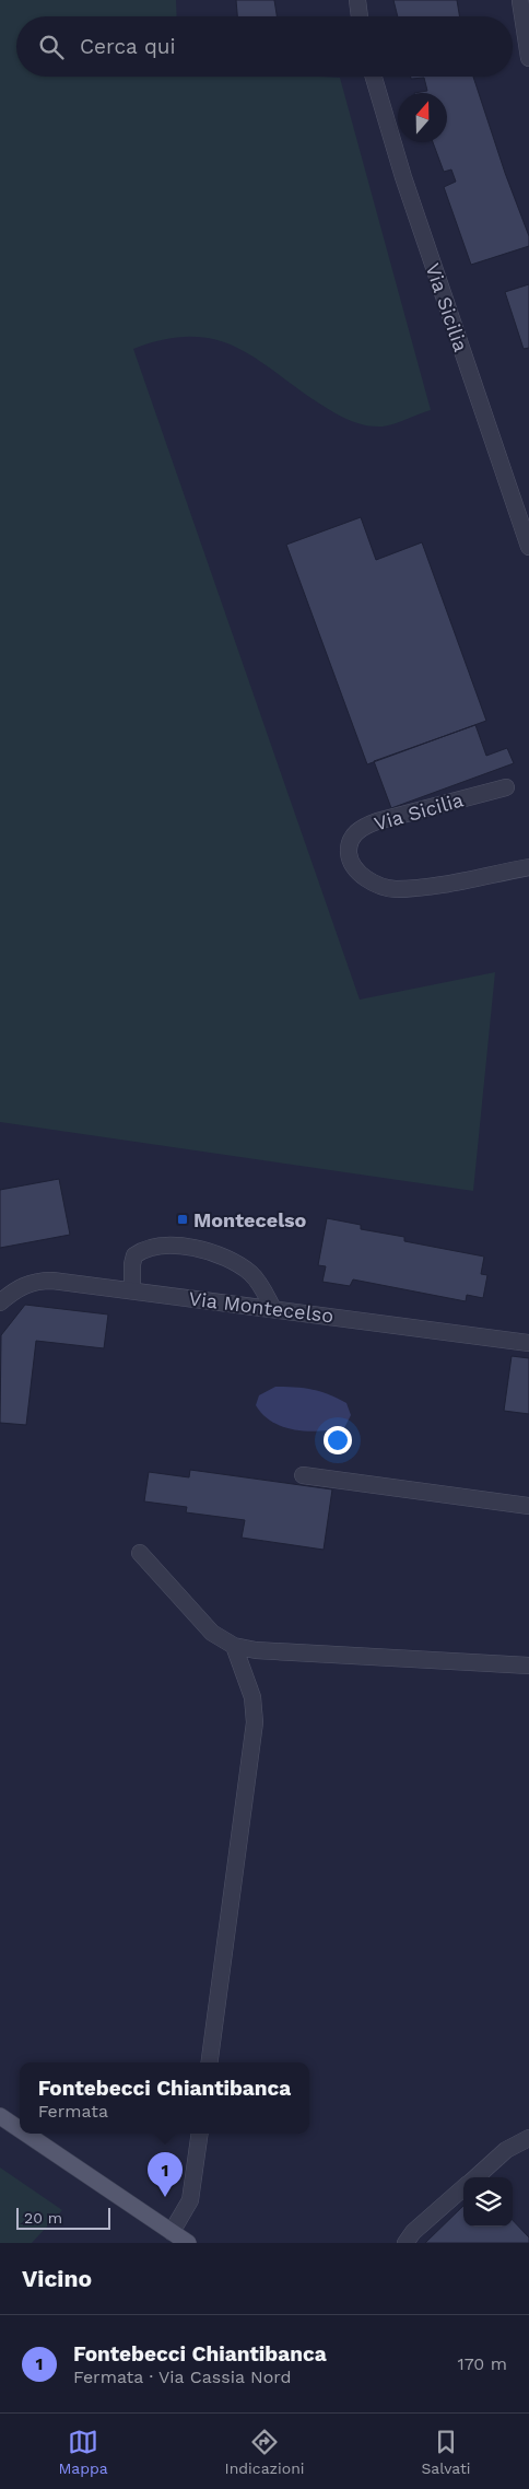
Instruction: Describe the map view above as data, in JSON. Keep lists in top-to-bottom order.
{
  "streets": {
    "street": ["Via Sicilia", "Via Montecelso"]
  },
  "places": {
    "transit": ["Montecelso"]
  },
  "scale_bar": "20 m",
  "north": "top",
  "page": {
    "search": "Cerca qui",
    "popup": ["Fontebecci Chiantibanca", "Fermata"],
    "pins": "1",
    "scale": "20 m",
    "heading": "Vicino",
    "list": [
      {
        "mark": "1",
        "name": "Fontebecci Chiantibanca",
        "note": "Fermata · Via Cassia Nord",
        "value": "170 m"
      }
    ],
    "nav": ["Mappa", "Indicazioni", "Salvati"]
  }
}
